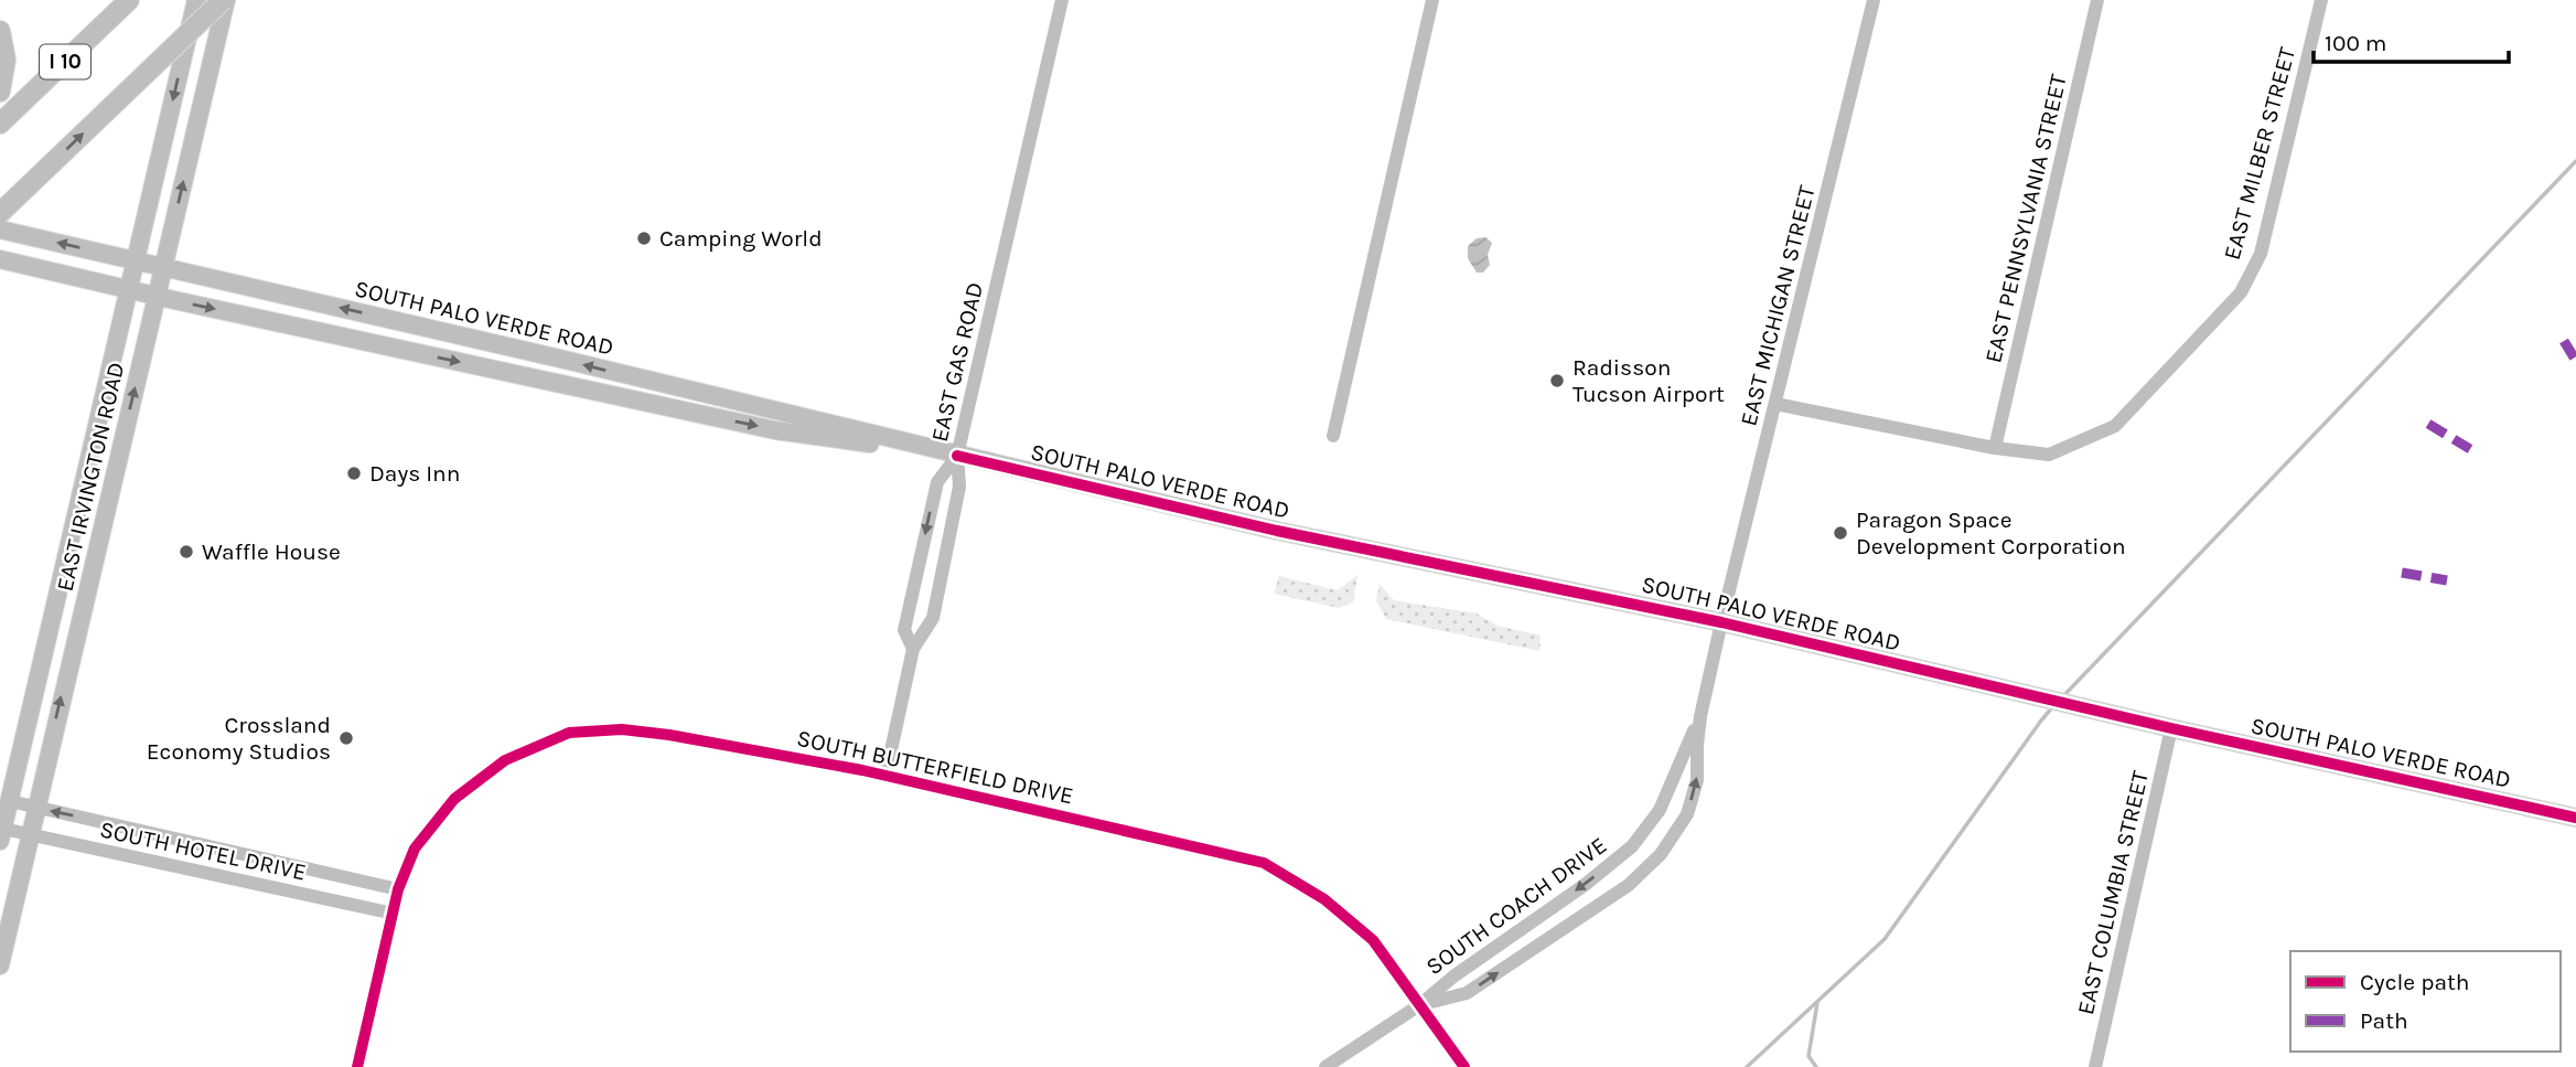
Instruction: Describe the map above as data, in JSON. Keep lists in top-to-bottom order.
{
  "streets": {
    "highway": ["I 10"],
    "main road": ["SOUTH PALO VERDE ROAD", "EAST IRVINGTON ROAD"],
    "street": [
      "EAST MILBER STREET",
      "EAST PENNSYLVANIA STREET",
      "EAST MICHIGAN STREET",
      "EAST GAS ROAD",
      "SOUTH BUTTERFIELD DRIVE",
      "SOUTH HOTEL DRIVE",
      "EAST COLUMBIA STREET",
      "SOUTH COACH DRIVE"
    ]
  },
  "crossings": [
    ["I 10", "EAST IRVINGTON ROAD"],
    ["EAST MILBER STREET", "EAST PENNSYLVANIA STREET"],
    ["EAST MILBER STREET", "EAST MICHIGAN STREET"],
    ["EAST MICHIGAN STREET", "SOUTH PALO VERDE ROAD"],
    ["EAST MICHIGAN STREET", "SOUTH COACH DRIVE"],
    ["SOUTH PALO VERDE ROAD", "EAST GAS ROAD"],
    ["SOUTH PALO VERDE ROAD", "EAST IRVINGTON ROAD"],
    ["SOUTH PALO VERDE ROAD", "EAST COLUMBIA STREET"],
    ["SOUTH PALO VERDE ROAD", "SOUTH COACH DRIVE"],
    ["EAST GAS ROAD", "SOUTH BUTTERFIELD DRIVE"],
    ["EAST IRVINGTON ROAD", "SOUTH HOTEL DRIVE"],
    ["SOUTH BUTTERFIELD DRIVE", "SOUTH HOTEL DRIVE"],
    ["SOUTH BUTTERFIELD DRIVE", "SOUTH COACH DRIVE"]
  ],
  "places": [
    "Camping World",
    "Radisson Tucson Airport",
    "Days Inn",
    "Paragon Space Development Corporation",
    "Waffle House",
    "Crossland Economy Studios"
  ],
  "legend": ["Cycle path", "Path"],
  "scale_bar": "100 m"
}
